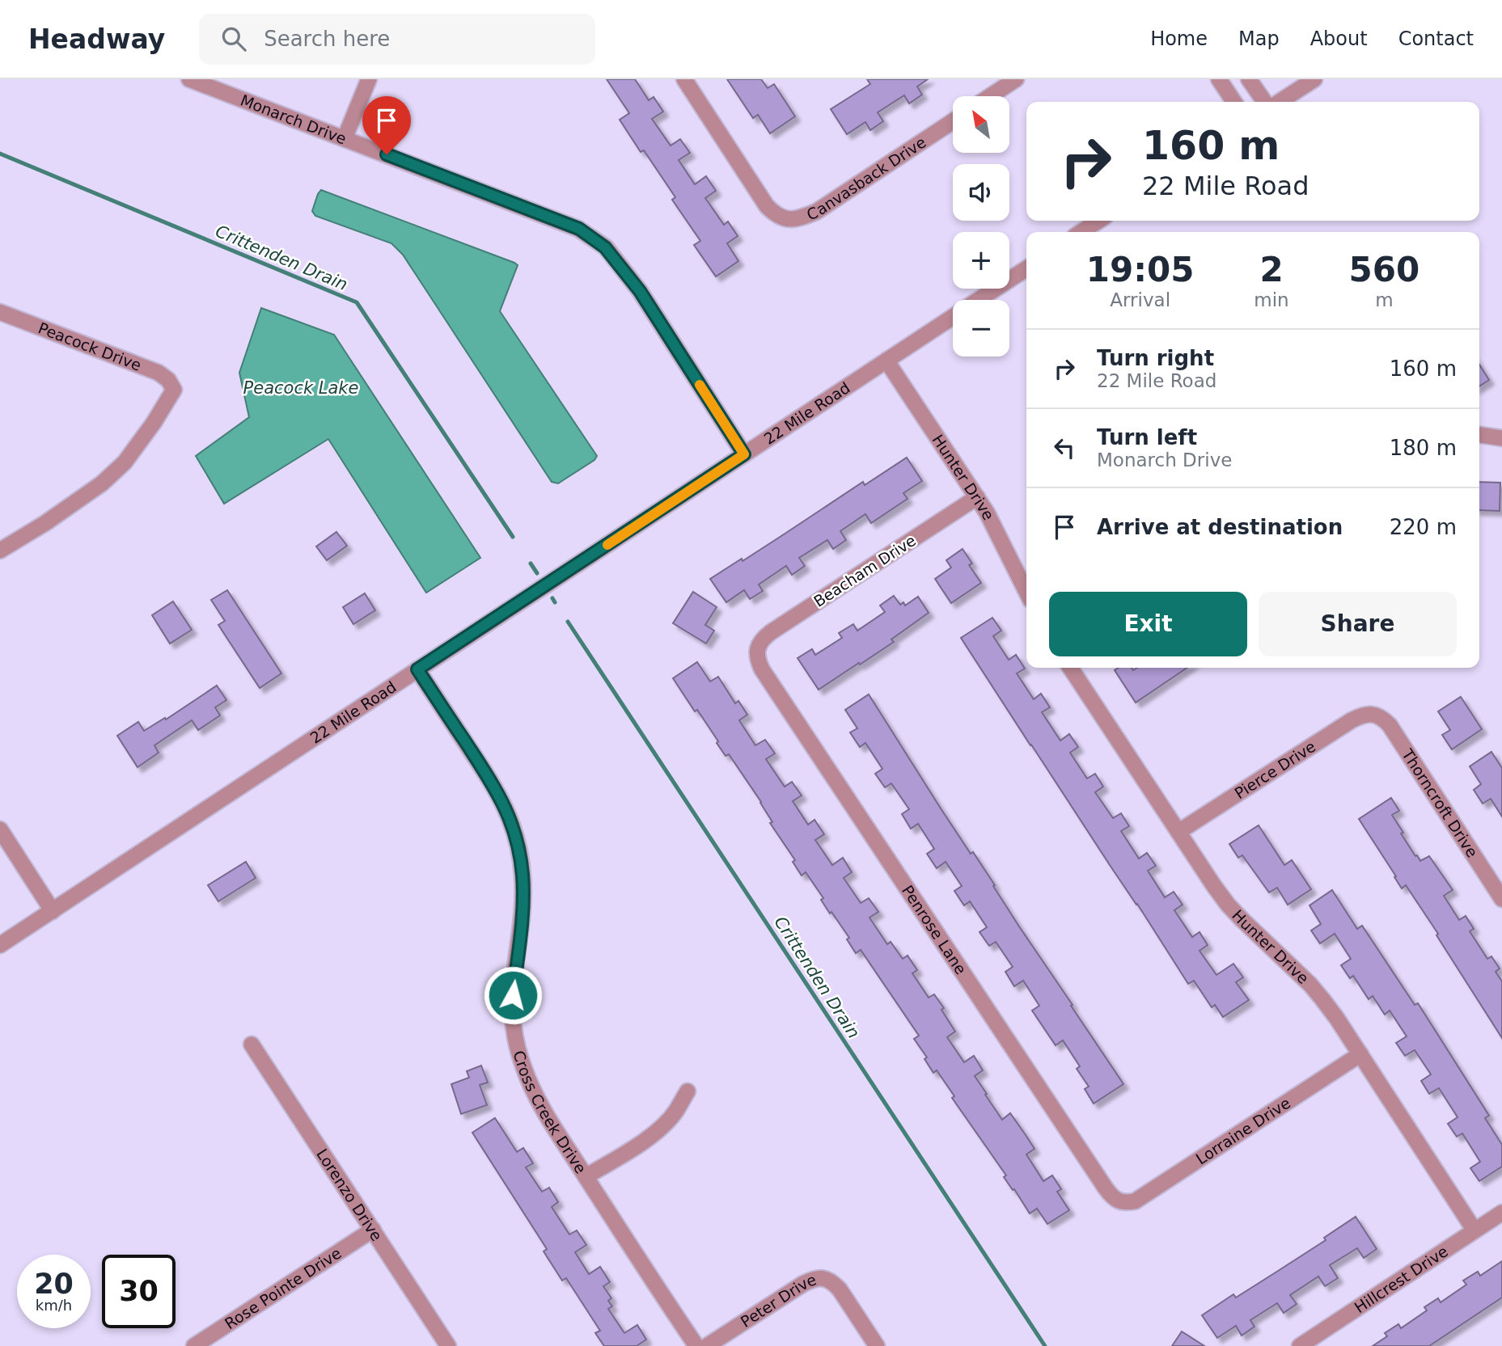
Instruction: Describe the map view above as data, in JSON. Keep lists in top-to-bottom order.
{
  "streets": {
    "street": [
      "Monarch Drive",
      "Canvasback Drive",
      "Peacock Drive",
      "22 Mile Road",
      "Hunter Drive",
      "Beacham Drive",
      "Pierce Drive",
      "Thorncroft Drive",
      "Penrose Lane",
      "Cross Creek Drive",
      "Lorraine Drive",
      "Lorenzo Drive",
      "Hillcrest Drive",
      "Rose Pointe Drive",
      "Peter Drive"
    ]
  },
  "crossings": [
    ["Monarch Drive", "22 Mile Road"],
    ["22 Mile Road", "Hunter Drive"],
    ["22 Mile Road", "Cross Creek Drive"],
    ["Hunter Drive", "Beacham Drive"],
    ["Hunter Drive", "Pierce Drive"],
    ["Hunter Drive", "Lorraine Drive"],
    ["Hunter Drive", "Hillcrest Drive"],
    ["Beacham Drive", "Penrose Lane"],
    ["Pierce Drive", "Thorncroft Drive"],
    ["Penrose Lane", "Lorraine Drive"],
    ["Lorenzo Drive", "Rose Pointe Drive"]
  ],
  "water": ["Crittenden Drain", "Peacock Lake"],
  "north": "top left",
  "page": {
    "header": "Headway",
    "search": "Search here",
    "nav": [
      "Home",
      "Map",
      "About",
      "Contact"
    ],
    "map_buttons": ["+", "−"],
    "turn": ["160 m", "22 Mile Road"],
    "eta": [
      "19:05",
      "Arrival",
      "2",
      "min",
      "560",
      "m"
    ],
    "list": [
      {
        "name": "Turn right",
        "note": "22 Mile Road",
        "value": "160 m"
      },
      {
        "name": "Turn left",
        "note": "Monarch Drive",
        "value": "180 m"
      },
      {
        "name": "Arrive at destination",
        "value": "220 m"
      }
    ],
    "buttons": ["Exit", "Share"],
    "speed": "20 km/h",
    "limit": "30"
  }
}
